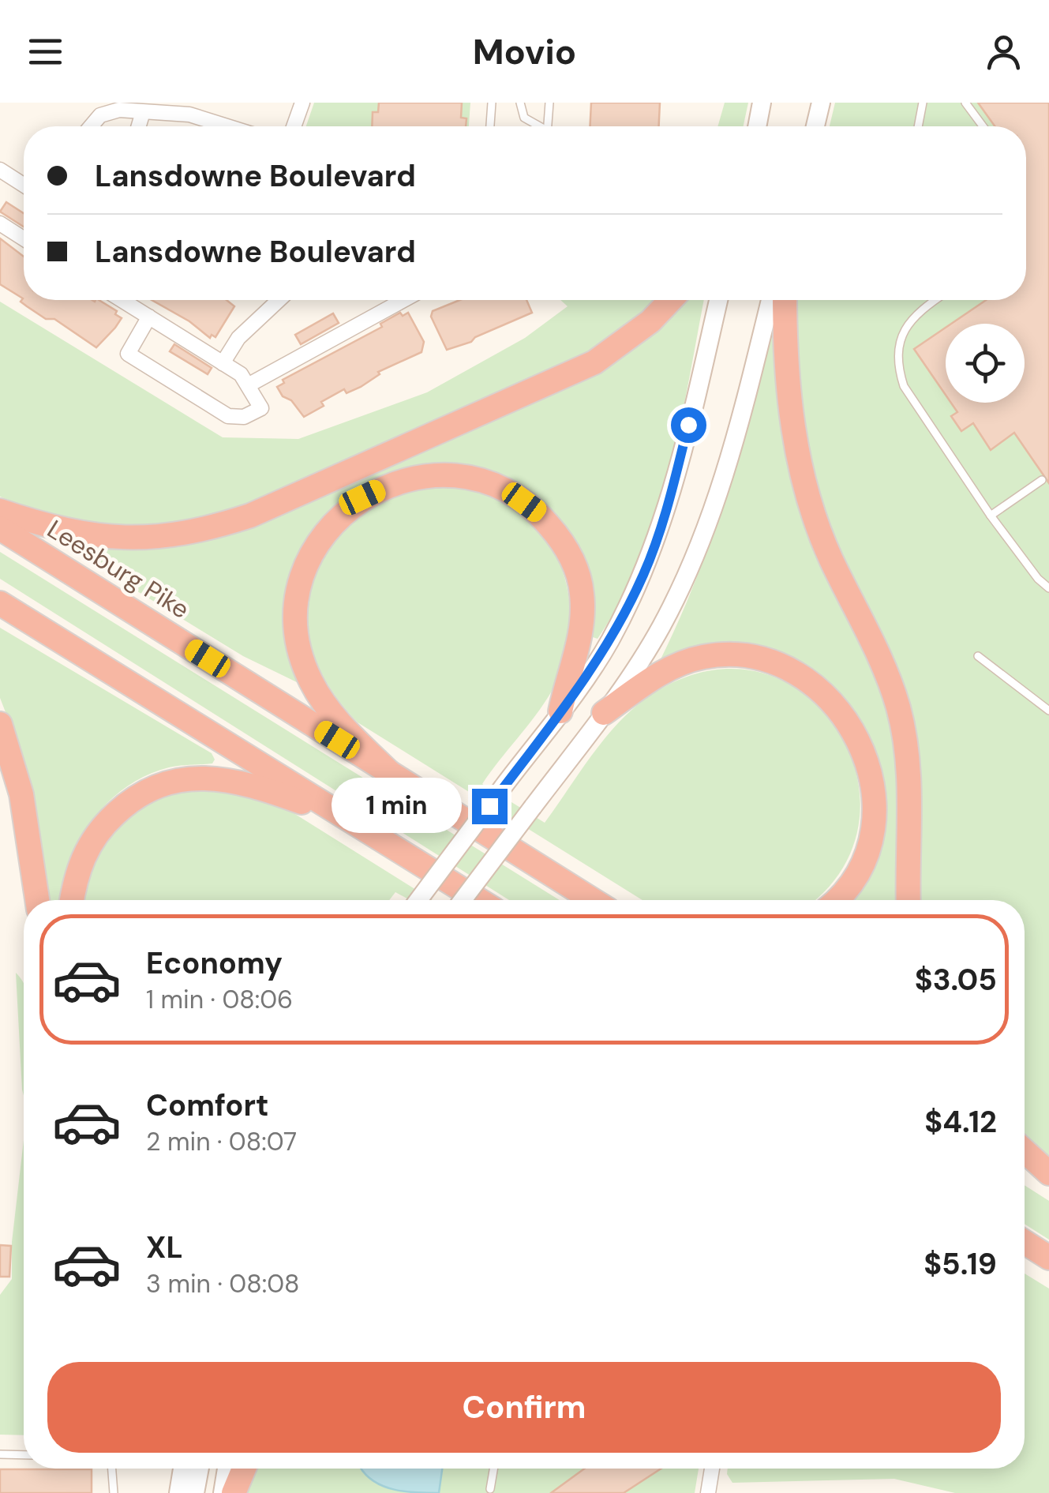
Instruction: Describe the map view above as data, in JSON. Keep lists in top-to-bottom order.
{
  "streets": {
    "highway": ["Leesburg Pike"]
  },
  "page": {
    "header": "Movio",
    "banner": ["Lansdowne Boulevard", "Lansdowne Boulevard"],
    "bubble": "1 min",
    "list": [
      {
        "name": "Economy",
        "note": "1 min · 08:06",
        "value": "$3.05"
      },
      {
        "name": "Comfort",
        "note": "2 min · 08:07",
        "value": "$4.12"
      },
      {
        "name": "XL",
        "note": "3 min · 08:08",
        "value": "$5.19"
      }
    ],
    "buttons": "Confirm"
  }
}
